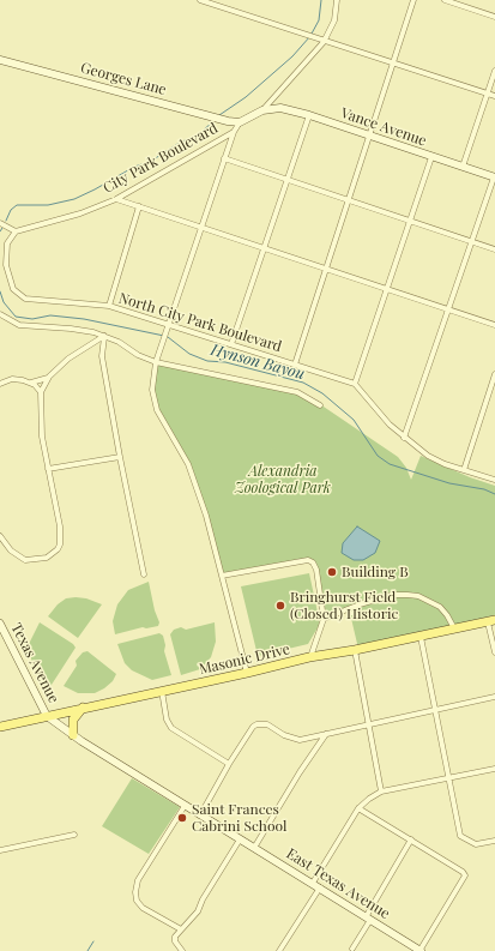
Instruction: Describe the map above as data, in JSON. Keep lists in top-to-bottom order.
{
  "streets": {
    "main road": ["Masonic Drive"],
    "street": [
      "Georges Lane",
      "Vance Avenue",
      "City Park Boulevard",
      "North City Park Boulevard",
      "Texas Avenue",
      "East Texas Avenue"
    ]
  },
  "crossings": [
    ["Georges Lane", "City Park Boulevard"],
    ["City Park Boulevard", "North City Park Boulevard"],
    ["Masonic Drive", "Texas Avenue"],
    ["Masonic Drive", "East Texas Avenue"],
    ["Texas Avenue", "East Texas Avenue"]
  ],
  "water": ["Hynson Bayou"],
  "parks": ["Alexandria Zoological Park"],
  "places": ["Building B", "Bringhurst Field (Closed) Historic", "Saint Frances Cabrini School"]
}
